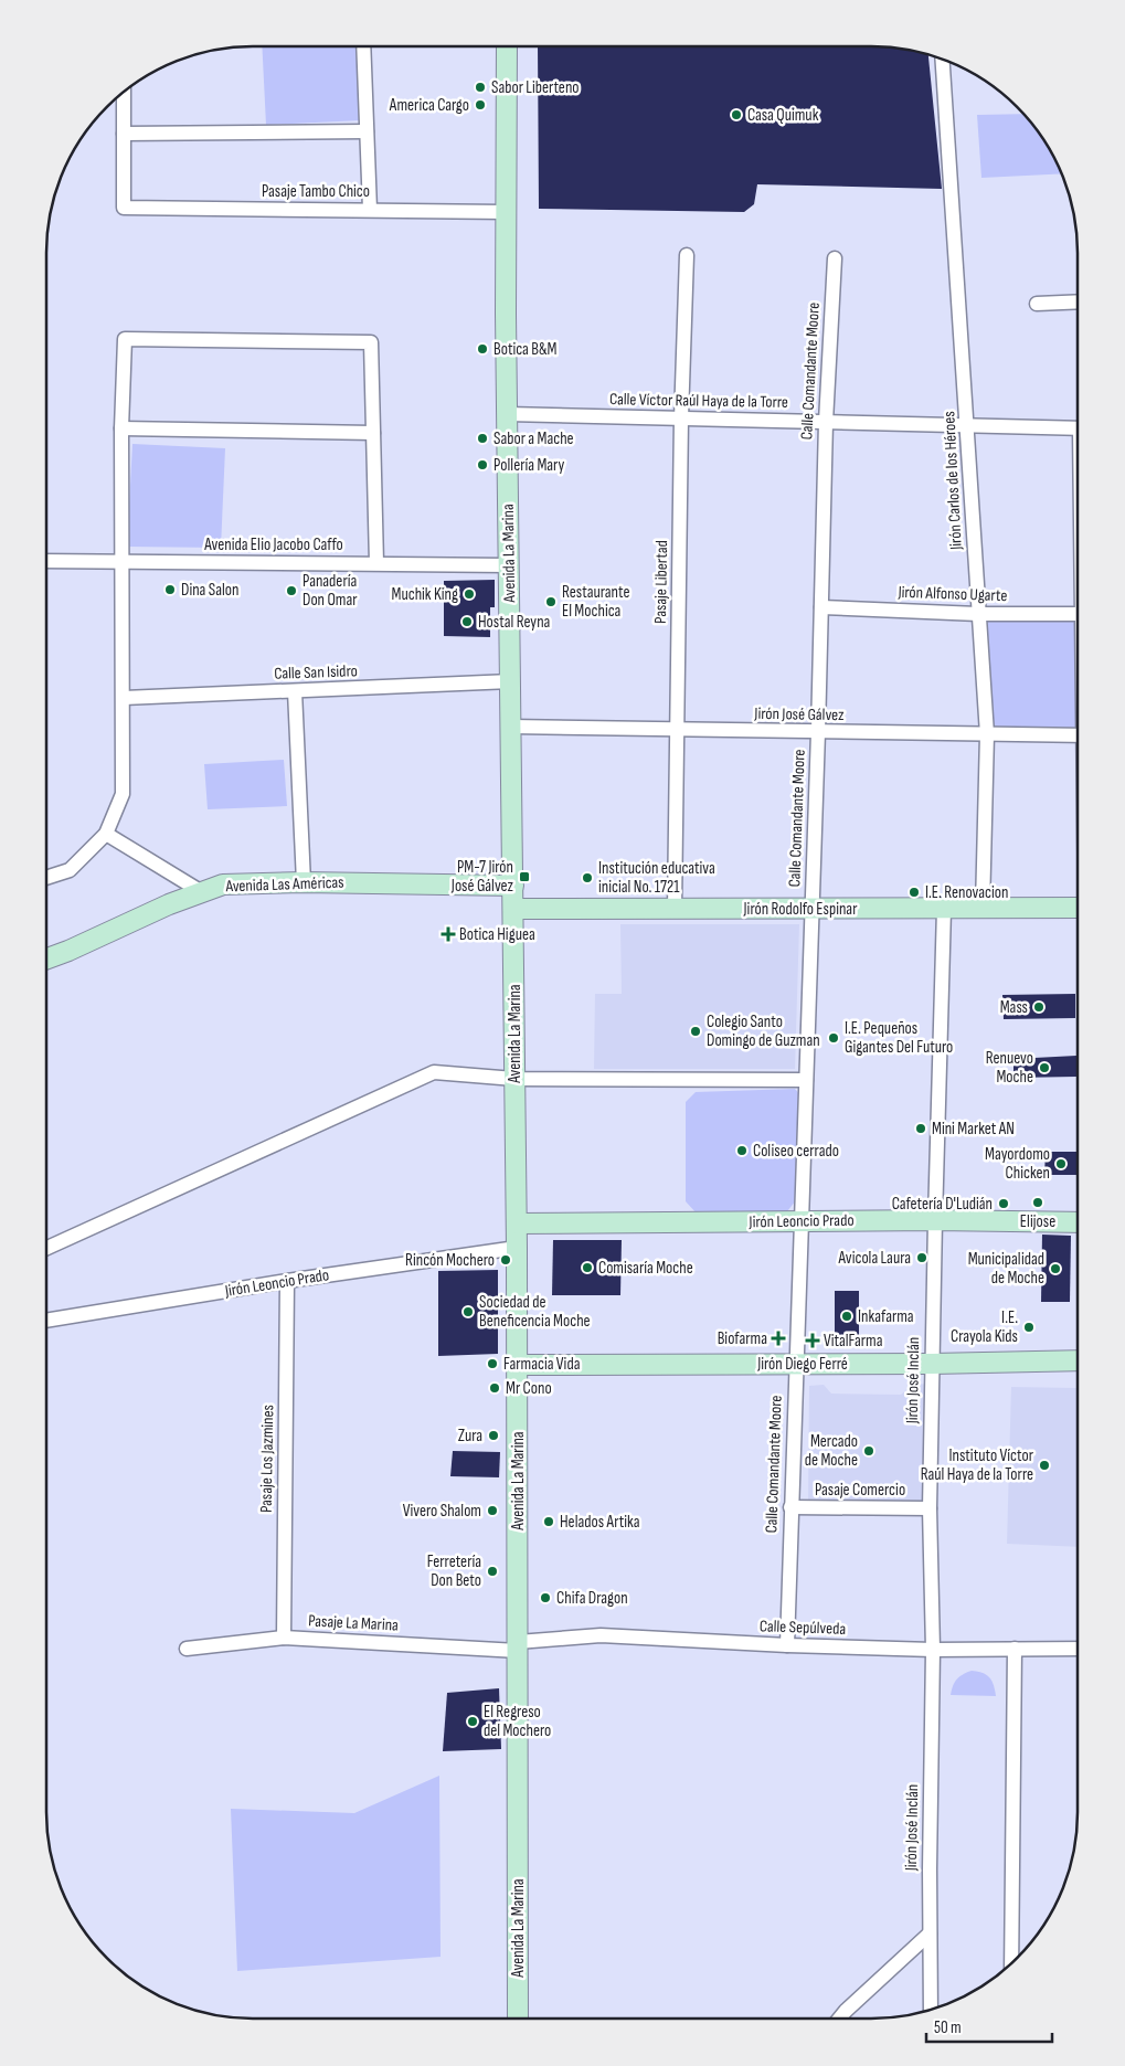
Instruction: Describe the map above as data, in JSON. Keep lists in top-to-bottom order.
{
  "streets": {
    "street": [
      "Pasaje Tambo Chico",
      "Calle Comandante Moore",
      "Calle Víctor Raúl Haya de la Torre",
      "Jirón Carlos de los Héroes",
      "Avenida Elio Jacobo Caffo",
      "Avenida La Marina",
      "Pasaje Libertad",
      "Jirón Alfonso Ugarte",
      "Calle San Isidro",
      "Jirón José Gálvez",
      "Avenida Las Américas",
      "Jirón Rodolfo Espinar",
      "Jirón Leoncio Prado",
      "Jirón Diego Ferré",
      "Jirón José Inclán",
      "Pasaje Los Jazmines",
      "Pasaje Comercio",
      "Pasaje La Marina",
      "Calle Sepúlveda"
    ]
  },
  "crossings": [
    ["Pasaje Tambo Chico", "Avenida La Marina"],
    ["Calle Comandante Moore", "Calle Víctor Raúl Haya de la Torre"],
    ["Calle Comandante Moore", "Jirón Alfonso Ugarte"],
    ["Calle Comandante Moore", "Jirón José Gálvez"],
    ["Calle Comandante Moore", "Jirón Rodolfo Espinar"],
    ["Calle Comandante Moore", "Jirón Leoncio Prado"],
    ["Calle Comandante Moore", "Jirón Diego Ferré"],
    ["Calle Comandante Moore", "Pasaje Comercio"],
    ["Calle Comandante Moore", "Calle Sepúlveda"],
    ["Calle Víctor Raúl Haya de la Torre", "Jirón Carlos de los Héroes"],
    ["Calle Víctor Raúl Haya de la Torre", "Avenida La Marina"],
    ["Calle Víctor Raúl Haya de la Torre", "Pasaje Libertad"],
    ["Jirón Carlos de los Héroes", "Jirón Alfonso Ugarte"],
    ["Jirón Carlos de los Héroes", "Jirón José Gálvez"],
    ["Jirón Carlos de los Héroes", "Jirón Rodolfo Espinar"],
    ["Avenida Elio Jacobo Caffo", "Avenida La Marina"],
    ["Avenida La Marina", "Calle San Isidro"],
    ["Avenida La Marina", "Jirón José Gálvez"],
    ["Avenida La Marina", "Avenida Las Américas"],
    ["Avenida La Marina", "Jirón Rodolfo Espinar"],
    ["Avenida La Marina", "Jirón Leoncio Prado"],
    ["Avenida La Marina", "Jirón Diego Ferré"],
    ["Avenida La Marina", "Pasaje La Marina"],
    ["Avenida La Marina", "Calle Sepúlveda"],
    ["Pasaje Libertad", "Jirón José Gálvez"],
    ["Pasaje Libertad", "Jirón Rodolfo Espinar"],
    ["Jirón Rodolfo Espinar", "Jirón José Inclán"],
    ["Jirón Leoncio Prado", "Jirón José Inclán"],
    ["Jirón Leoncio Prado", "Pasaje Los Jazmines"],
    ["Jirón Diego Ferré", "Jirón José Inclán"],
    ["Jirón José Inclán", "Pasaje Comercio"],
    ["Jirón José Inclán", "Calle Sepúlveda"],
    ["Pasaje Los Jazmines", "Pasaje La Marina"],
    ["Pasaje La Marina", "Calle Sepúlveda"]
  ],
  "places": {
    "other": [
      "Sabor Liberteno",
      "America Cargo",
      "Casa Quimuk",
      "Botica B&M",
      "Sabor a Mache",
      "Pollería Mary",
      "Dina Salon",
      "Panadería Don Omar",
      "Muchik King",
      "Restaurante El Mochica",
      "Hostal Reyna",
      "Institución educativa inicial No. 1721",
      "I.E. Renovacion",
      "Mass",
      "Colegio Santo Domingo de Guzman",
      "I.E. Pequeños Gigantes Del Futuro",
      "Renuevo Moche",
      "Mini Market AN",
      "Coliseo cerrado",
      "Mayordomo Chicken",
      "Elijose",
      "Cafetería D'Ludián",
      "Avicola Laura",
      "Rincón Mochero",
      "Comisaría Moche",
      "Municipalidad de Moche",
      "Sociedad de Beneficencia Moche",
      "Inkafarma",
      "I.E. Crayola Kids",
      "Farmacia Vida",
      "Mr Cono",
      "Zura",
      "Mercado de Moche",
      "Instituto Víctor Raúl Haya de la Torre",
      "Vivero Shalom",
      "Helados Artika",
      "Ferretería Don Beto",
      "Chifa Dragon",
      "El Regreso del Mochero"
    ],
    "transit": ["PM-7 Jirón José Gálvez"],
    "health": ["Botica Higuea", "Biofarma", "VitalFarma"]
  },
  "scale_bar": "50 m"
}
